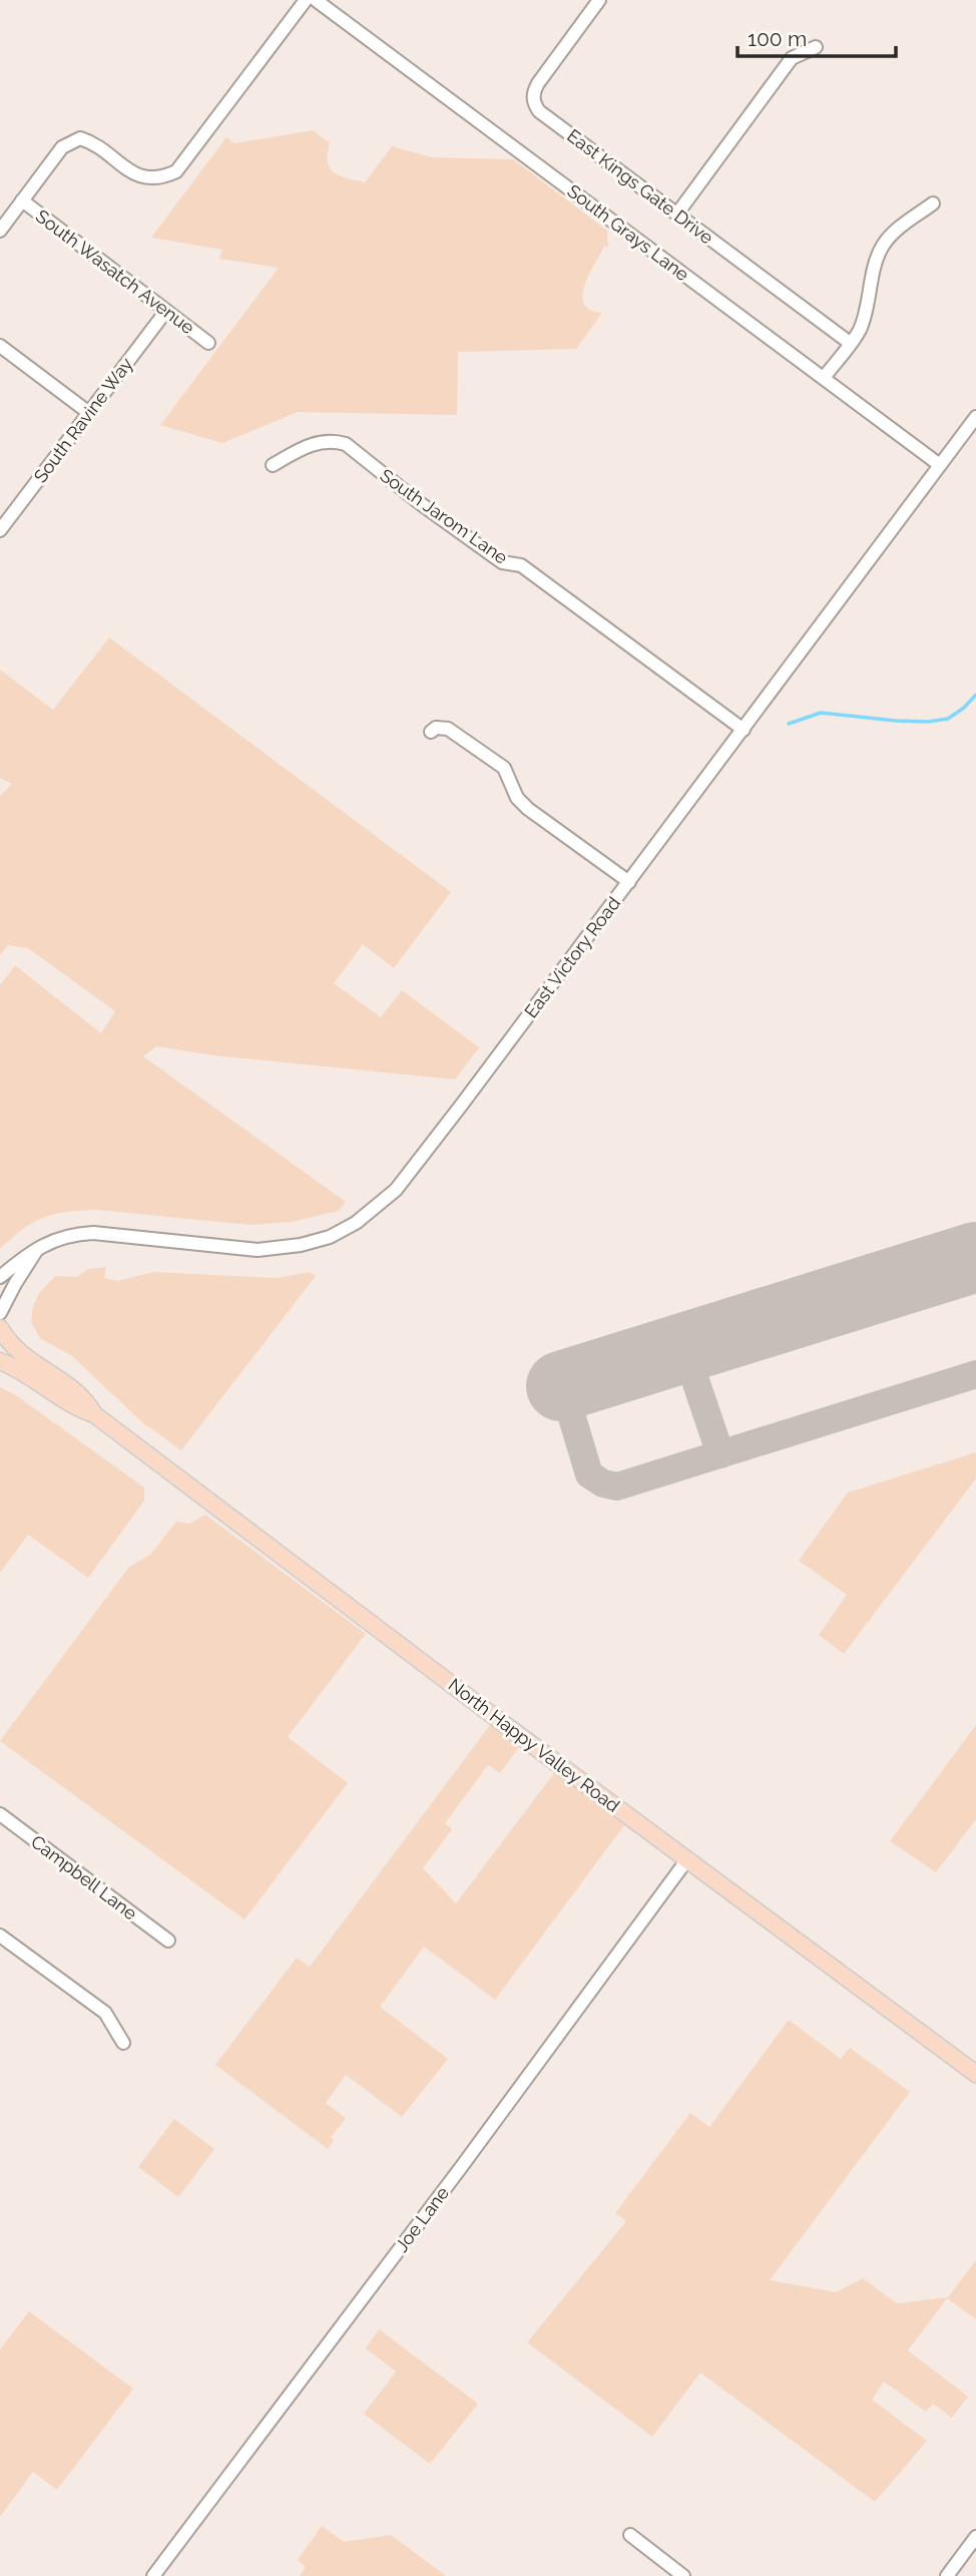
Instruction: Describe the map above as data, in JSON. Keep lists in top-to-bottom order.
{
  "streets": {
    "main road": ["North Happy Valley Road"],
    "street": [
      "East Kings Gate Drive",
      "South Grays Lane",
      "South Wasatch Avenue",
      "South Ravine Way",
      "South Jarom Lane",
      "East Victory Road",
      "Campbell Lane",
      "Joe Lane"
    ]
  },
  "crossings": [
    ["South Grays Lane", "East Victory Road"],
    ["South Wasatch Avenue", "South Ravine Way"],
    ["South Jarom Lane", "East Victory Road"],
    ["North Happy Valley Road", "Joe Lane"]
  ],
  "scale_bar": "100 m"
}
